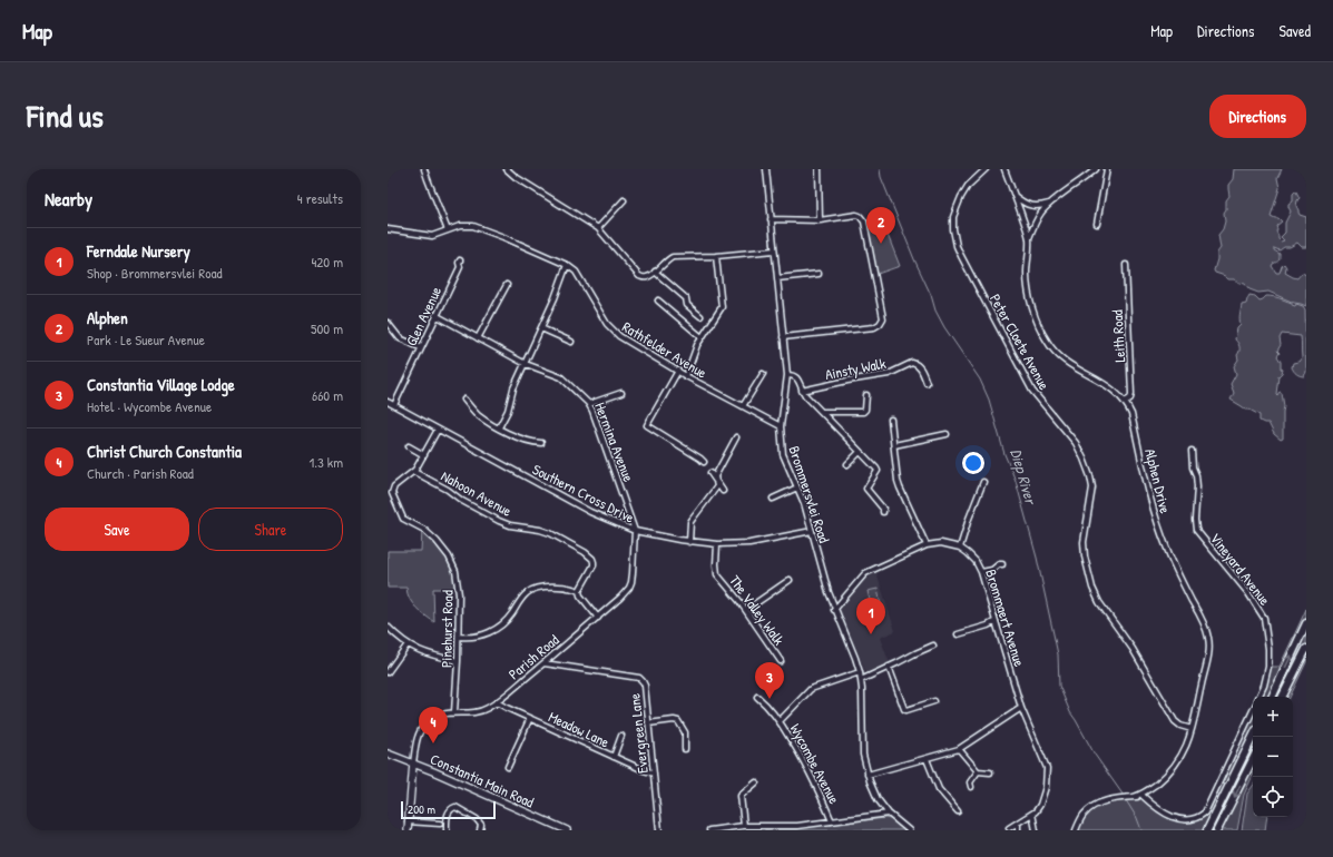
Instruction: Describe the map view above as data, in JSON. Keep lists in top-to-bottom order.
{
  "streets": {
    "main road": ["Constantia Main Road"],
    "street": [
      "Glen Avenue",
      "Leith Road",
      "Peter Cloete Avenue",
      "Rathfelder Avenue",
      "Ainsty Walk",
      "Hermina Avenue",
      "Alphen Drive",
      "Nahoon Avenue",
      "Southern Cross Drive",
      "Brommersvlei Road",
      "Vineyard Avenue",
      "The Valley Walk",
      "Brommaert Avenue",
      "Pinehurst Road",
      "Parish Road",
      "Meadow Lane",
      "Evergreen Lane",
      "Wycombe Avenue"
    ]
  },
  "crossings": [
    ["Glen Avenue", "Hermina Avenue"],
    ["Glen Avenue", "Southern Cross Drive"],
    ["Leith Road", "Alphen Drive"],
    ["Peter Cloete Avenue", "Alphen Drive"],
    ["Rathfelder Avenue", "Brommersvlei Road"],
    ["Hermina Avenue", "Southern Cross Drive"],
    ["Hermina Avenue", "Parish Road"],
    ["Alphen Drive", "Vineyard Avenue"],
    ["Nahoon Avenue", "Pinehurst Road"],
    ["Southern Cross Drive", "Brommersvlei Road"],
    ["Southern Cross Drive", "The Valley Walk"],
    ["Southern Cross Drive", "Pinehurst Road"],
    ["Southern Cross Drive", "Parish Road"],
    ["Pinehurst Road", "Parish Road"],
    ["Parish Road", "Meadow Lane"],
    ["Parish Road", "Evergreen Lane"],
    ["Parish Road", "Constantia Main Road"],
    ["Meadow Lane", "Evergreen Lane"]
  ],
  "water": ["Diep River"],
  "scale_bar": "200 m",
  "page": {
    "header": "Map",
    "nav": ["Map", "Directions", "Saved"],
    "title": "Find us",
    "buttons": [
      "Directions",
      ["Save", "Share"]
    ],
    "heading": ["Nearby", "4 results"],
    "pins": [
      "2",
      "1",
      "3",
      "4"
    ],
    "list": [
      {
        "mark": "1",
        "name": "Ferndale Nursery",
        "note": "Shop · Brommersvlei Road",
        "value": "420 m"
      },
      {
        "mark": "2",
        "name": "Alphen",
        "note": "Park · Le Sueur Avenue",
        "value": "500 m"
      },
      {
        "mark": "3",
        "name": "Constantia Village Lodge",
        "note": "Hotel · Wycombe Avenue",
        "value": "660 m"
      },
      {
        "mark": "4",
        "name": "Christ Church Constantia",
        "note": "Church · Parish Road",
        "value": "1.3 km"
      }
    ],
    "map_buttons": ["+", "−"],
    "scale": "200 m"
  }
}
